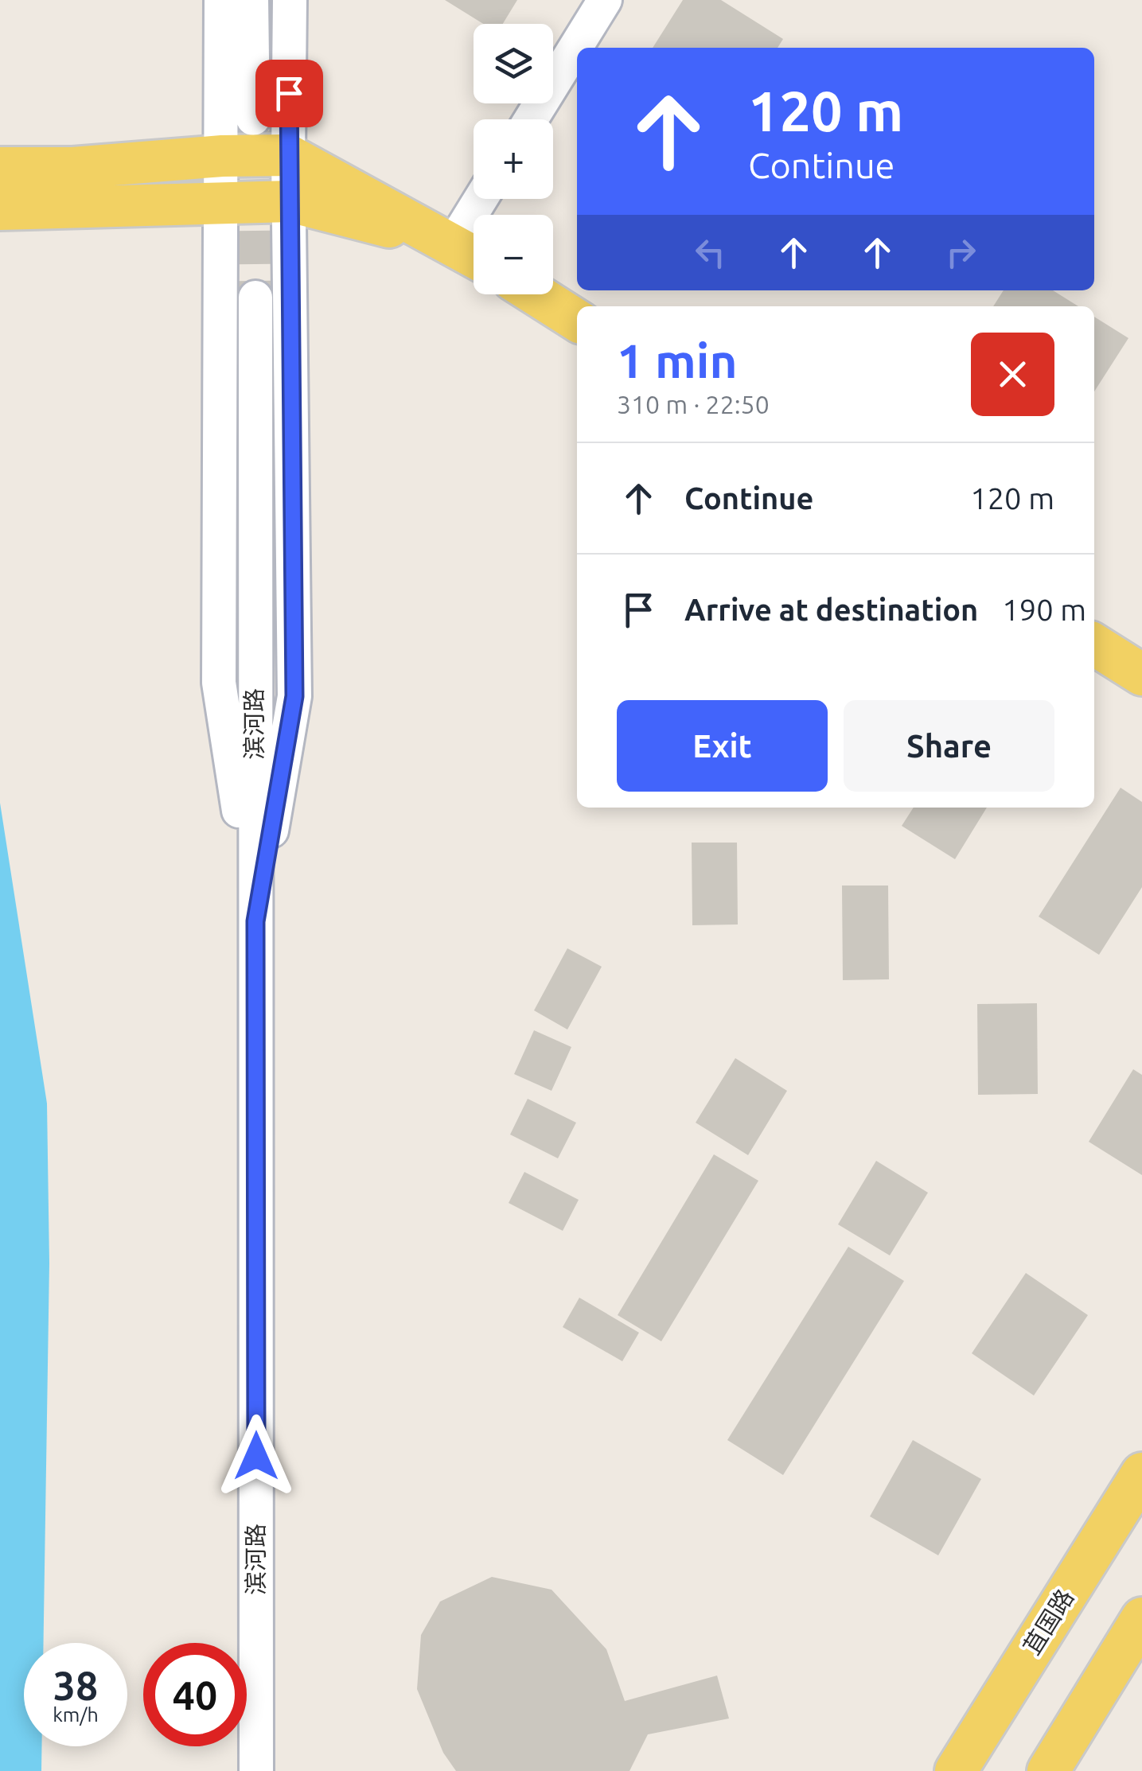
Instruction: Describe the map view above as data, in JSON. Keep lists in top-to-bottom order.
{
  "streets": {
    "main road": ["苴国路"],
    "street": ["滨河路"]
  },
  "page": {
    "map_buttons": ["+", "−"],
    "turn": ["120 m", "Continue"],
    "heading": ["1 min", "310 m · 22:50"],
    "list": [
      {
        "name": "Continue",
        "value": "120 m"
      },
      {
        "name": "Arrive at destination",
        "value": "190 m"
      }
    ],
    "buttons": ["Exit", "Share"],
    "speed": "38 km/h",
    "limit": "40"
  }
}
